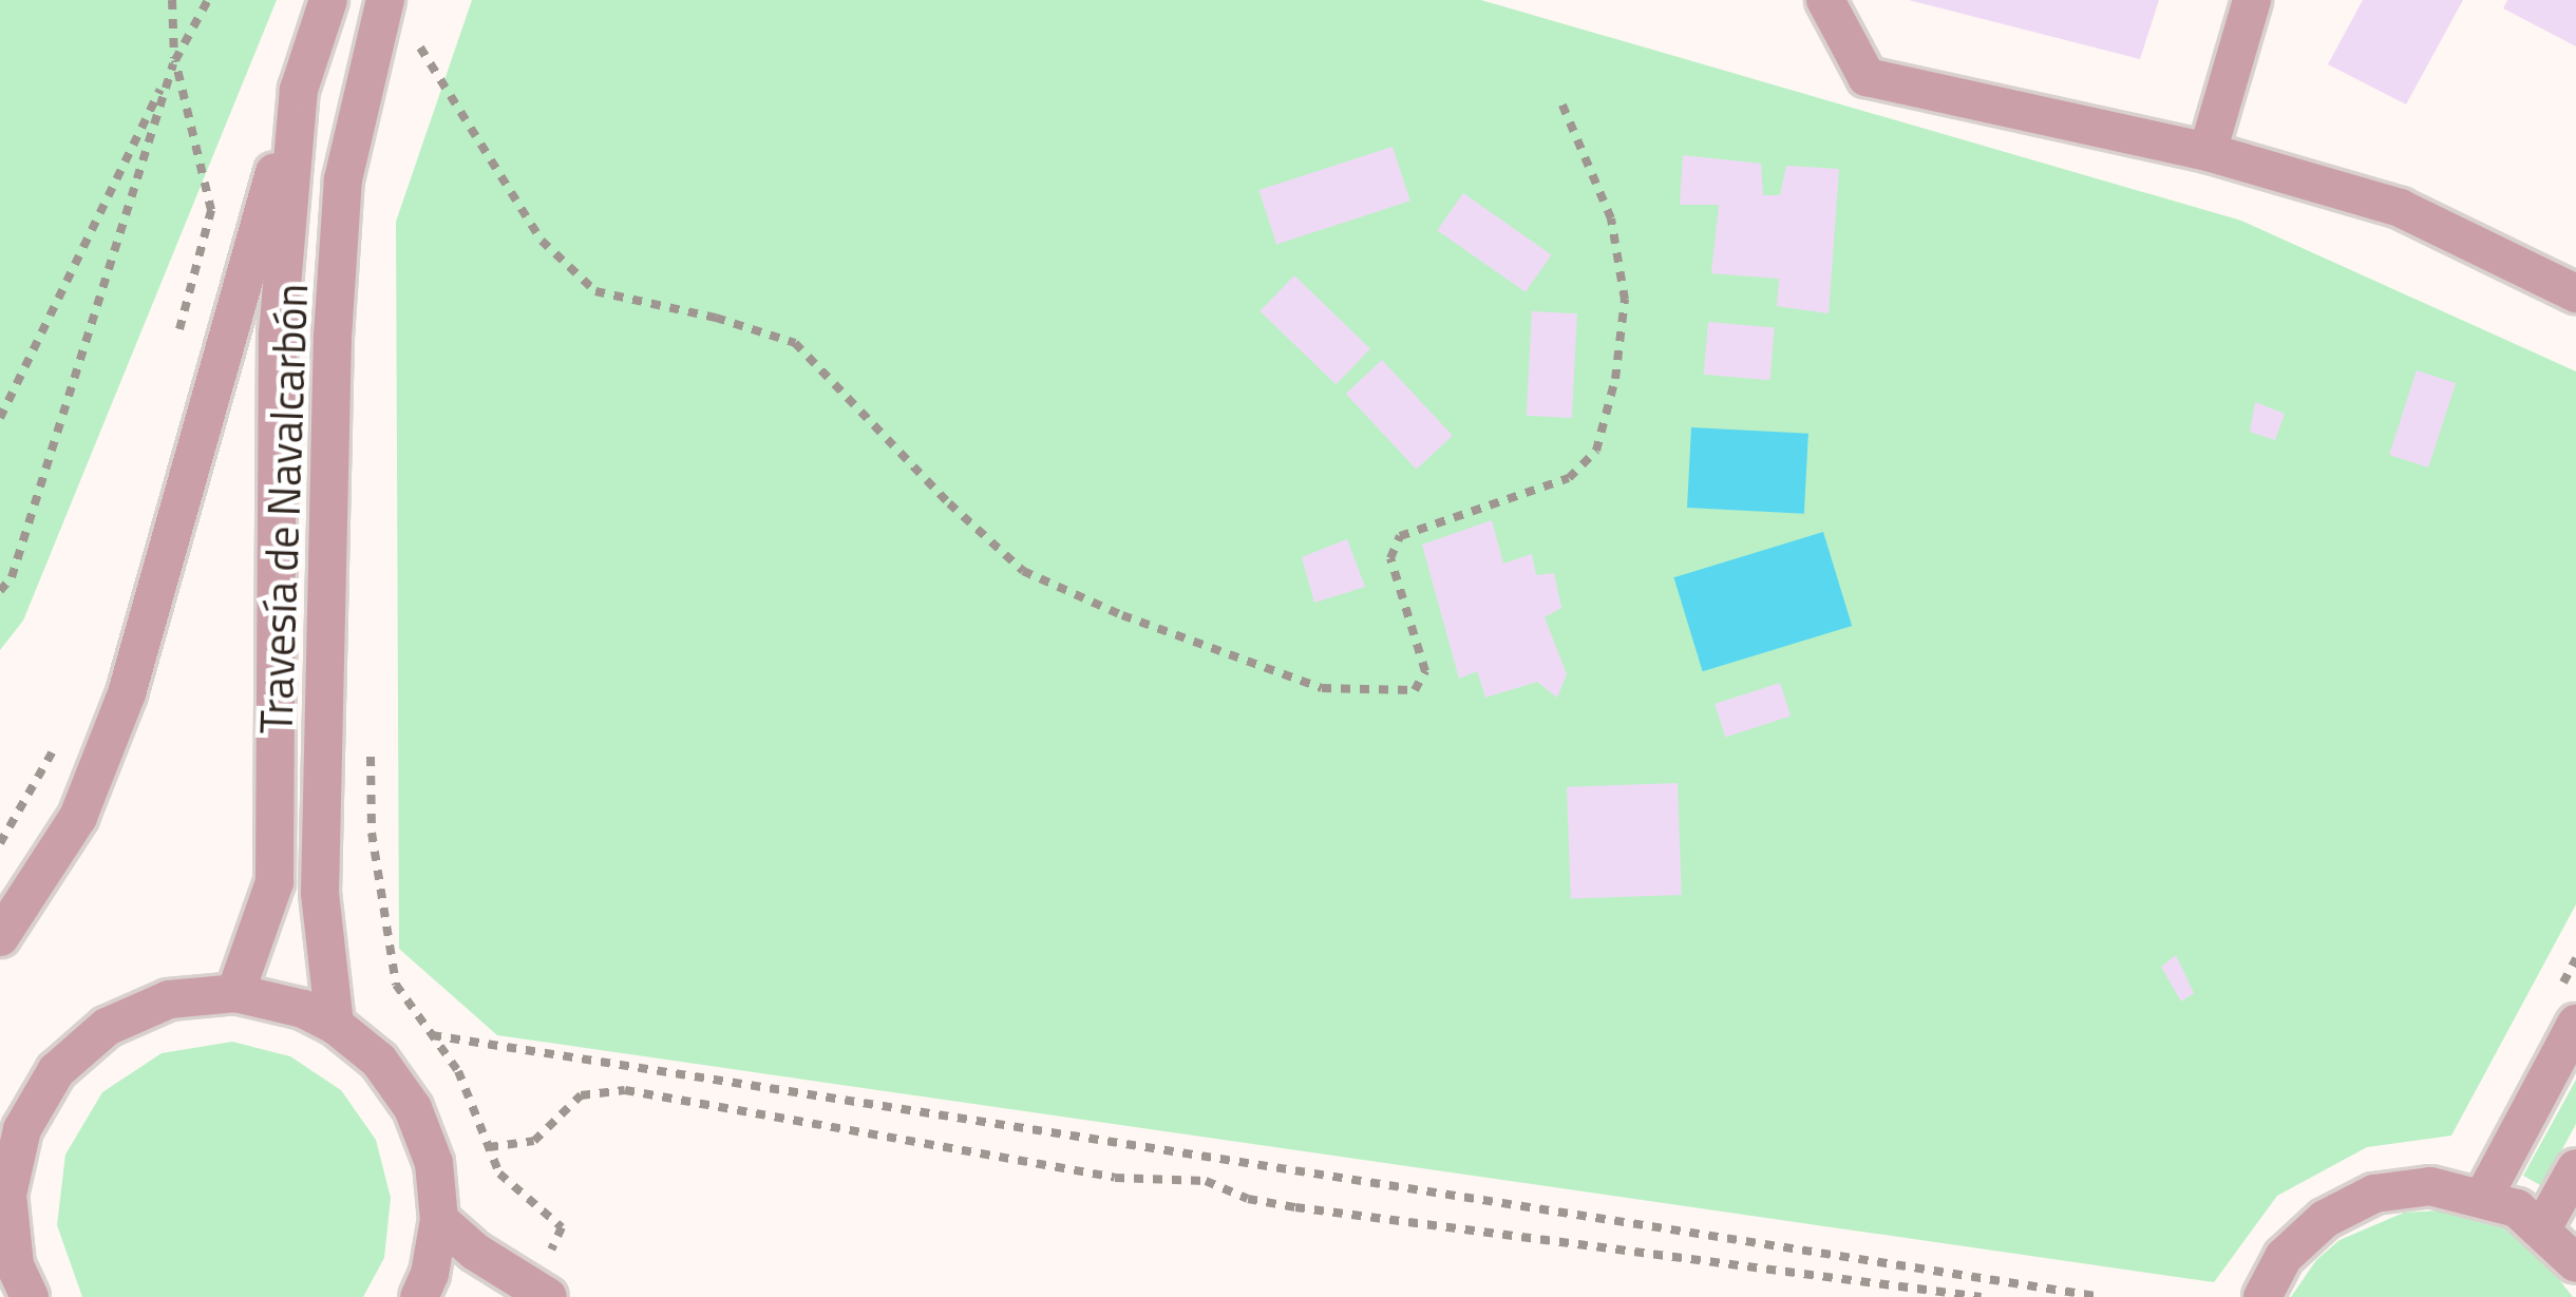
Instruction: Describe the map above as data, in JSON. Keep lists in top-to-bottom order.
{
  "streets": {
    "street": ["Travesía de Navalcarbón"]
  }
}
